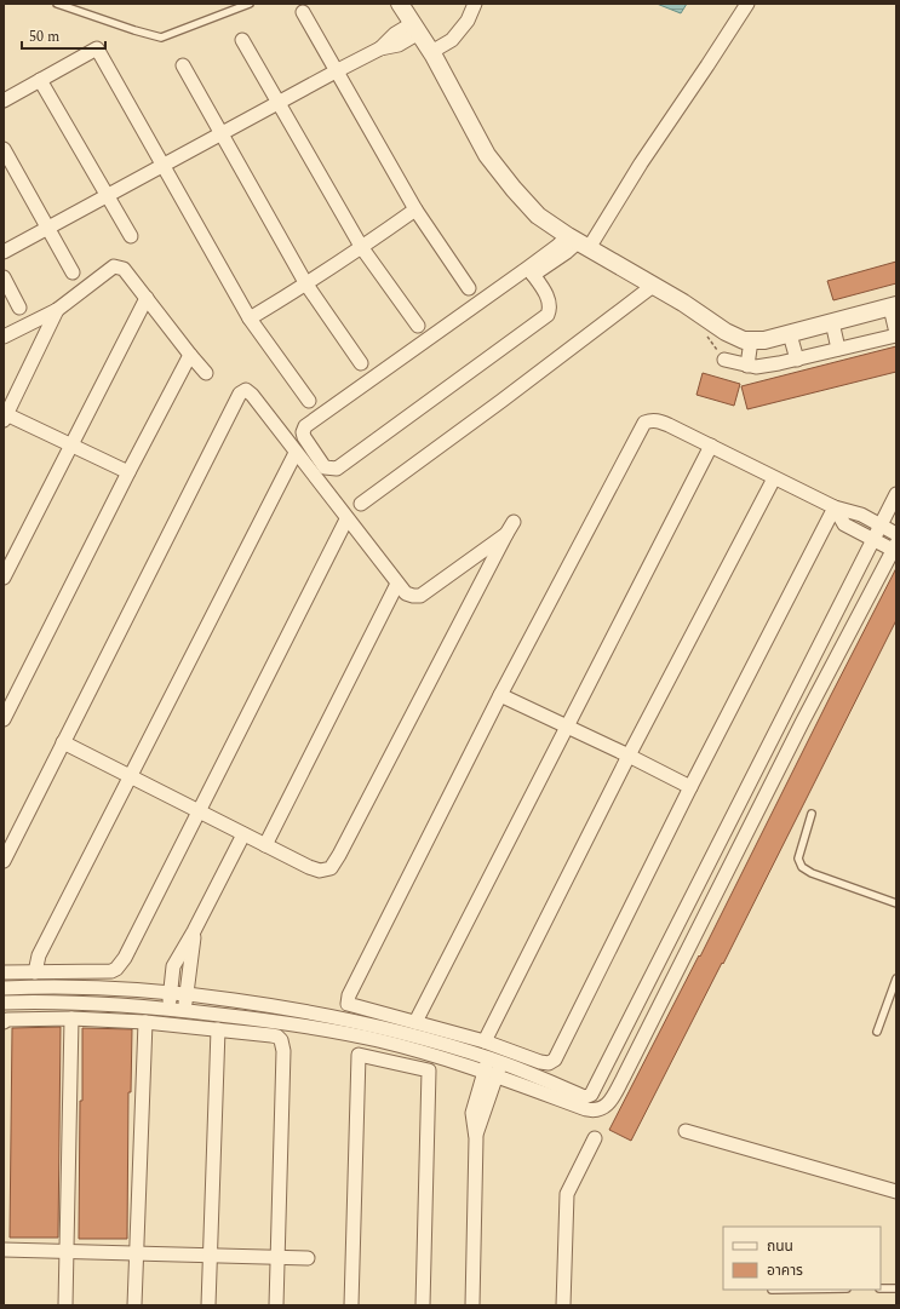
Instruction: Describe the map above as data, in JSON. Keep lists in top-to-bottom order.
{
  "legend": ["ถนน", "อาคาร"],
  "scale_bar": "50 m"
}
